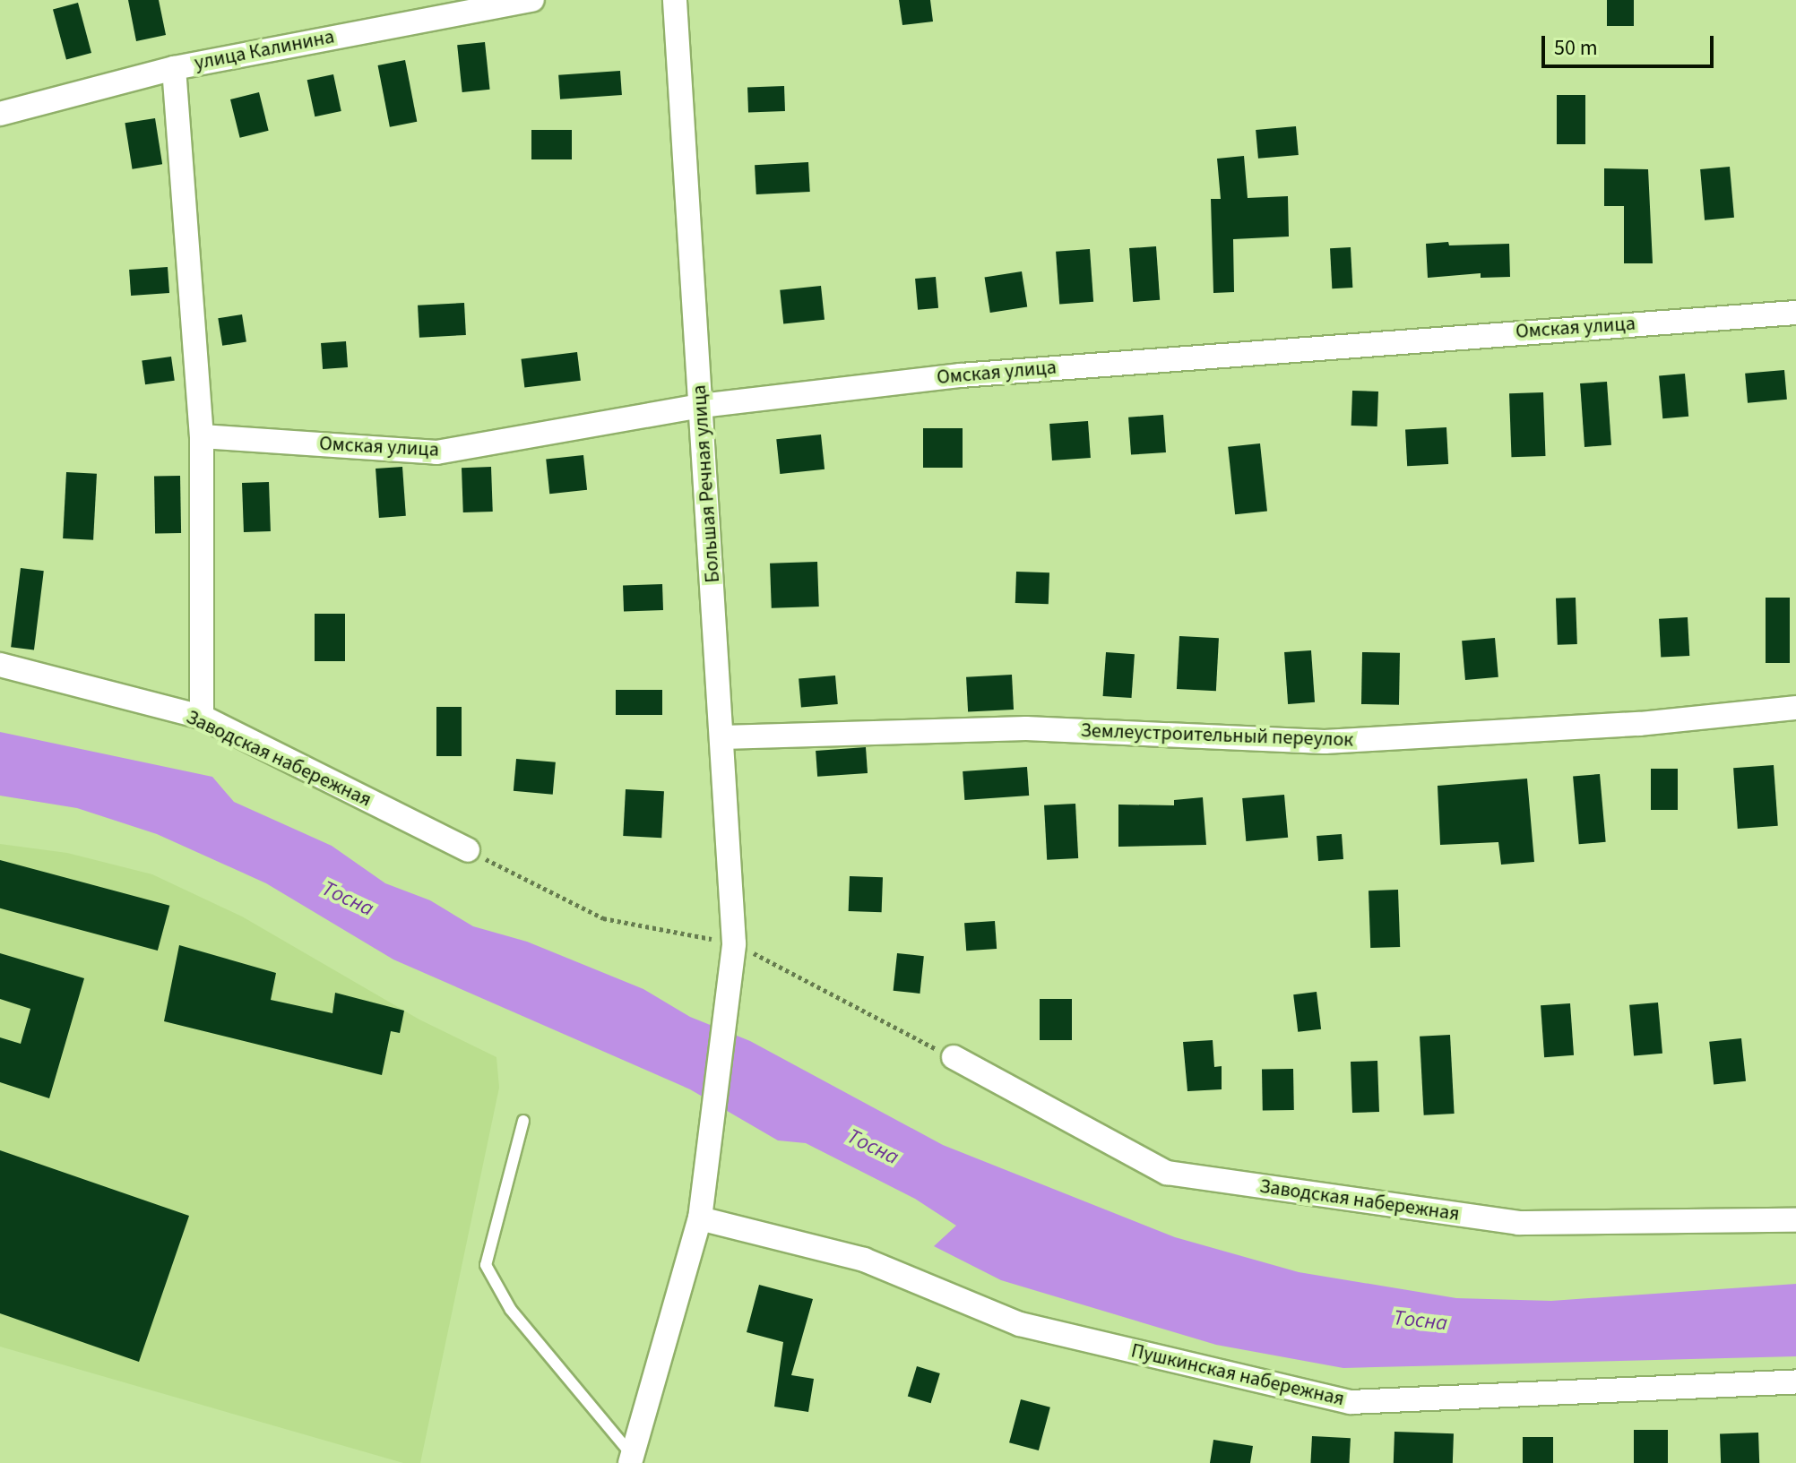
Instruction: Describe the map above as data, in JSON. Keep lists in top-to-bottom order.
{
  "streets": {
    "street": [
      "улица Калинина",
      "Омская улица",
      "Большая Речная улица",
      "Землеустроительный переулок",
      "Заводская набережная",
      "Пушкинская набережная"
    ]
  },
  "crossings": [
    ["Омская улица", "Большая Речная улица"],
    ["Большая Речная улица", "Землеустроительный переулок"],
    ["Большая Речная улица", "Пушкинская набережная"]
  ],
  "water": ["Тосна"],
  "scale_bar": "50 m"
}
